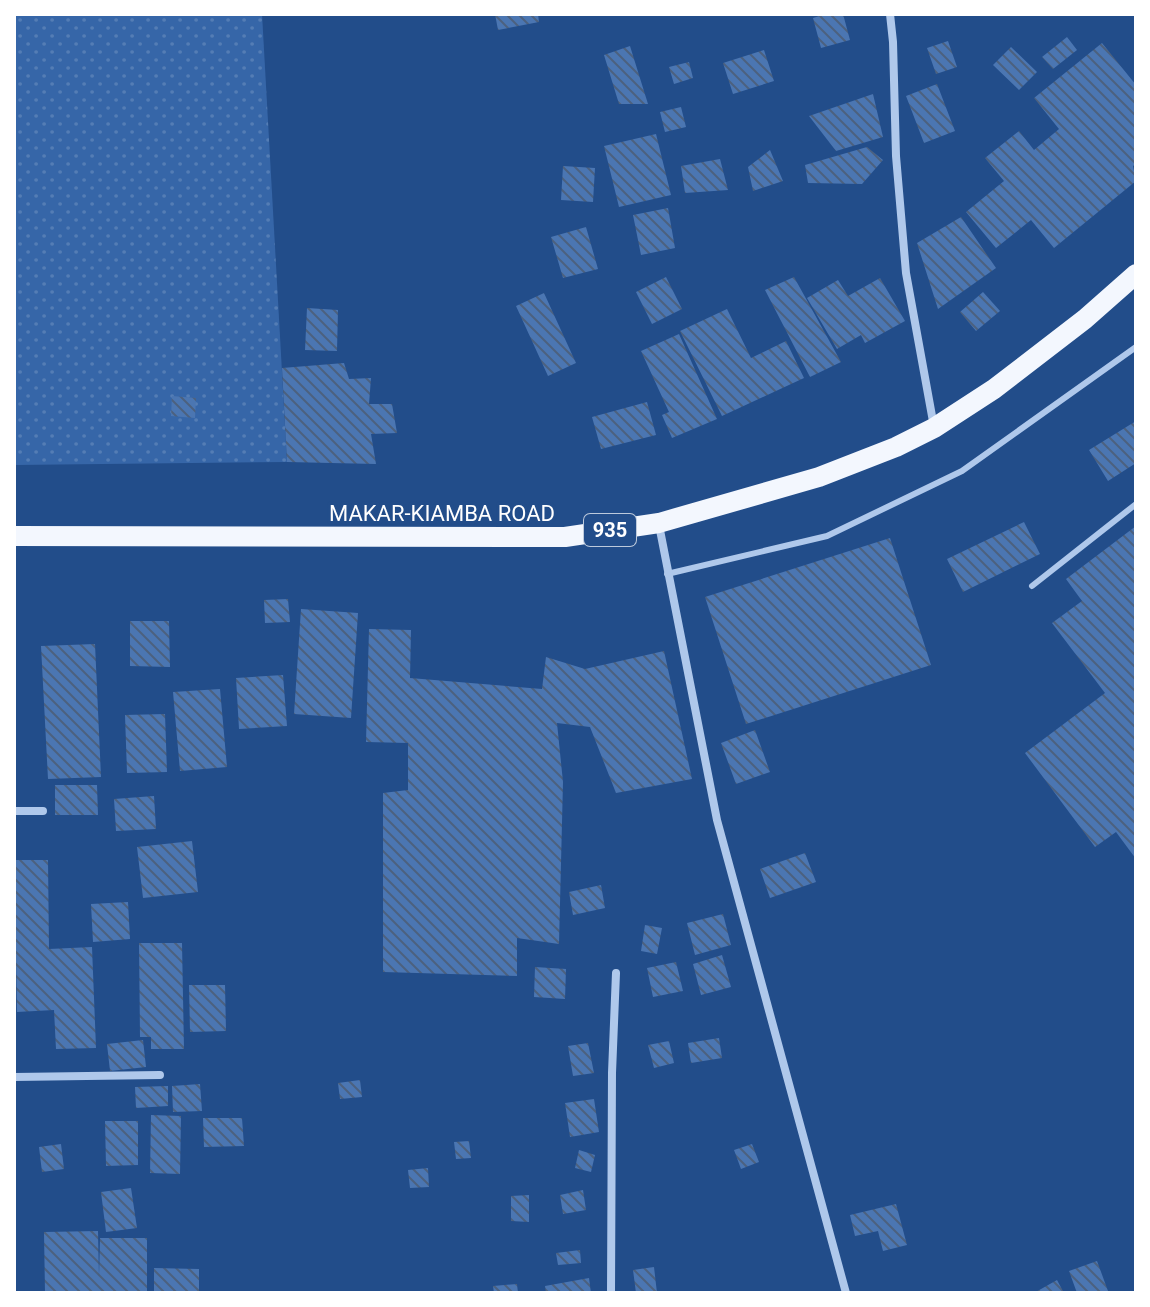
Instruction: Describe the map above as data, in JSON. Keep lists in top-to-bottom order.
{
  "streets": {
    "main road": ["MAKAR-KIAMBA ROAD", "935"]
  }
}
